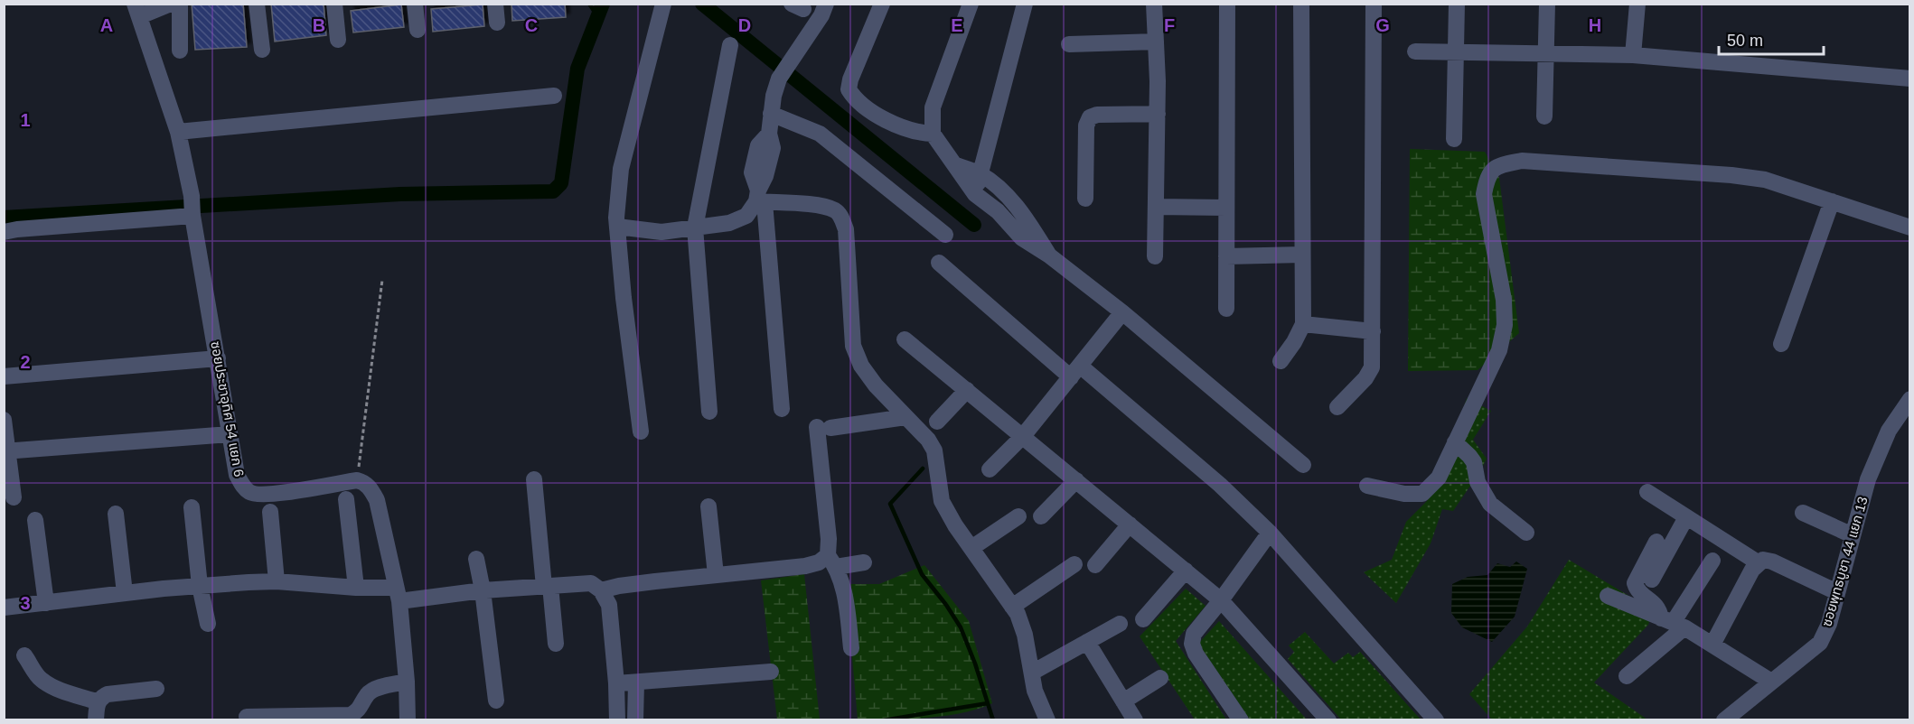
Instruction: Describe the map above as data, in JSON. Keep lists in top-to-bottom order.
{
  "streets": {
    "street": ["ซอยประชาอุทิศ 54 แยก 6", "ซอยพุทธบูชา 44 แยก 13"]
  },
  "scale_bar": "50 m",
  "grid": {
    "columns": [
      "A",
      "B",
      "C",
      "D",
      "E",
      "F",
      "G",
      "H"
    ],
    "rows": ["1", "2", "3"]
  }
}
